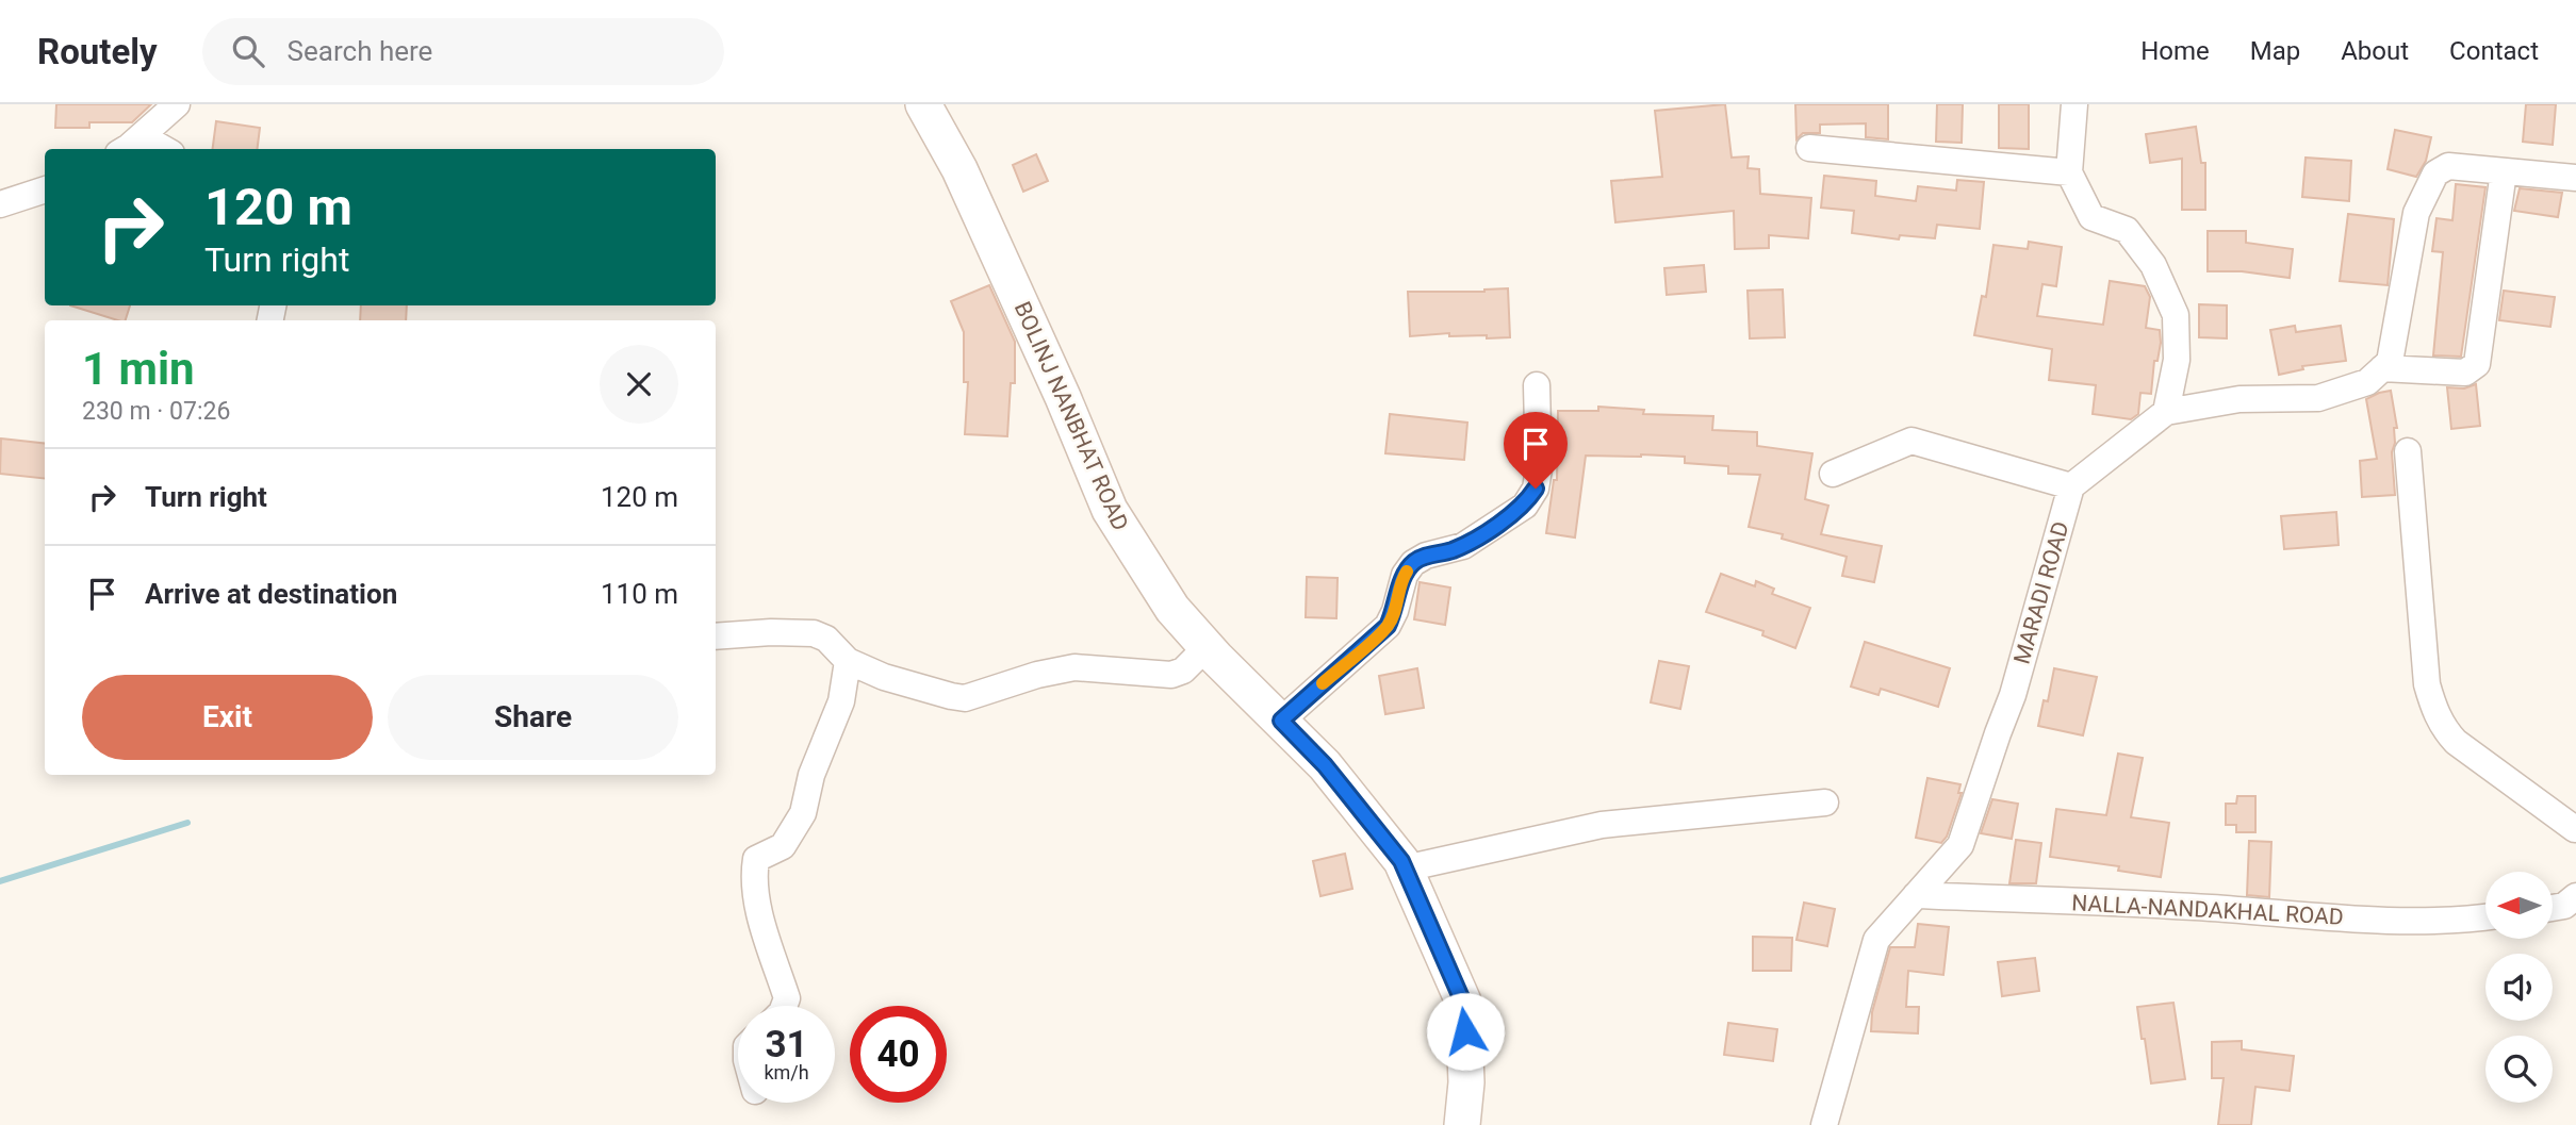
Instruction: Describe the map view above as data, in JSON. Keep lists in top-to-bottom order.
{
  "streets": {
    "street": ["BOLINJ NANBHAT ROAD", "MARADI ROAD", "NALLA-NANDAKHAL ROAD"]
  },
  "crossings": [
    ["MARADI ROAD", "NALLA-NANDAKHAL ROAD"]
  ],
  "north": "left",
  "page": {
    "header": "Routely",
    "search": "Search here",
    "nav": [
      "Home",
      "Map",
      "About",
      "Contact"
    ],
    "turn": ["120 m", "Turn right"],
    "heading": ["1 min", "230 m · 07:26"],
    "list": [
      {
        "name": "Turn right",
        "value": "120 m"
      },
      {
        "name": "Arrive at destination",
        "value": "110 m"
      }
    ],
    "buttons": ["Exit", "Share"],
    "speed": "31 km/h",
    "limit": "40"
  }
}
